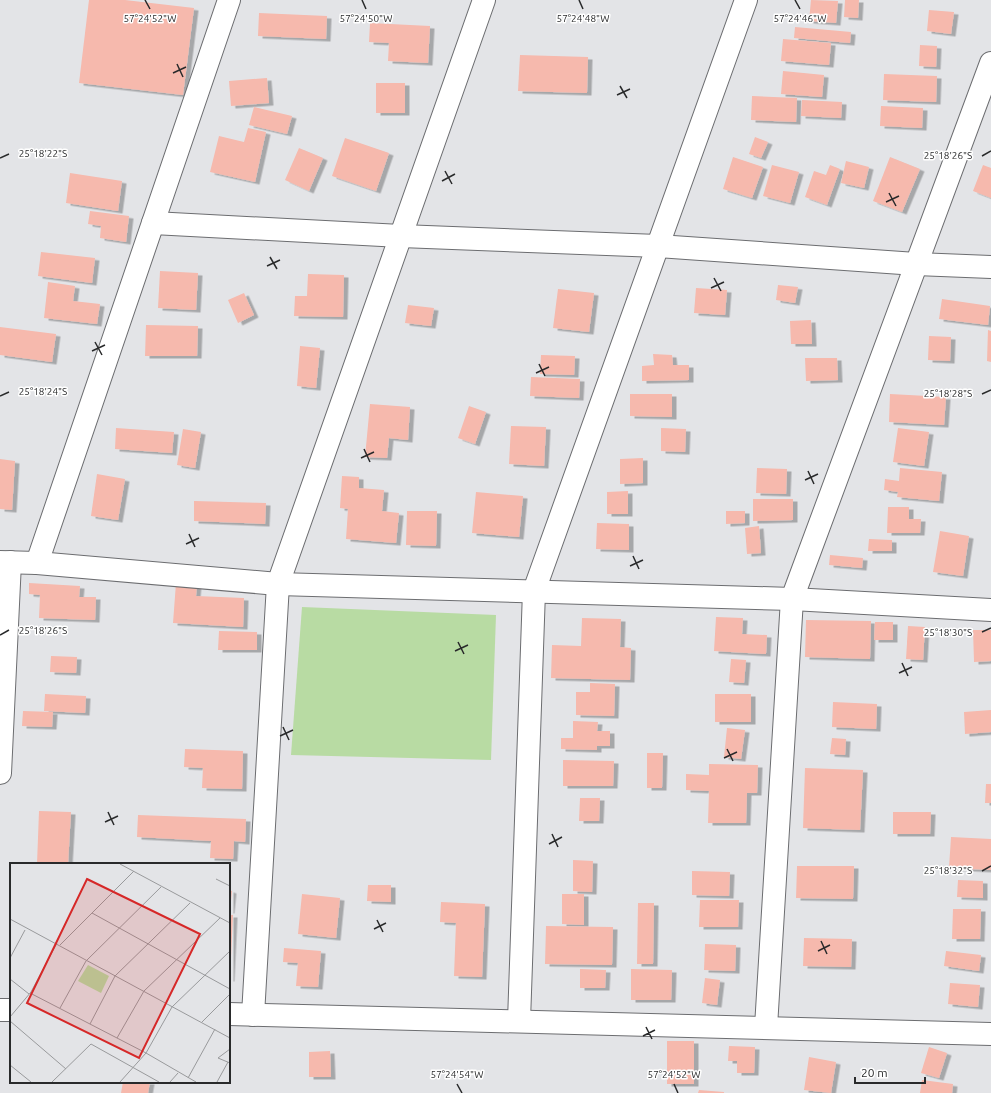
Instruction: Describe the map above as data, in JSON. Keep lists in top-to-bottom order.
{
  "scale_bar": "20 m",
  "coordinates": [
    "57°24'48\"W",
    "57°24'46\"W",
    "57°24'52\"W",
    "57°24'50\"W",
    "25°18'22\"S",
    "25°18'26\"S",
    "25°18'24\"S",
    "25°18'28\"S",
    "25°18'30\"S",
    "25°18'32\"S",
    "57°24'54\"W"
  ]
}
